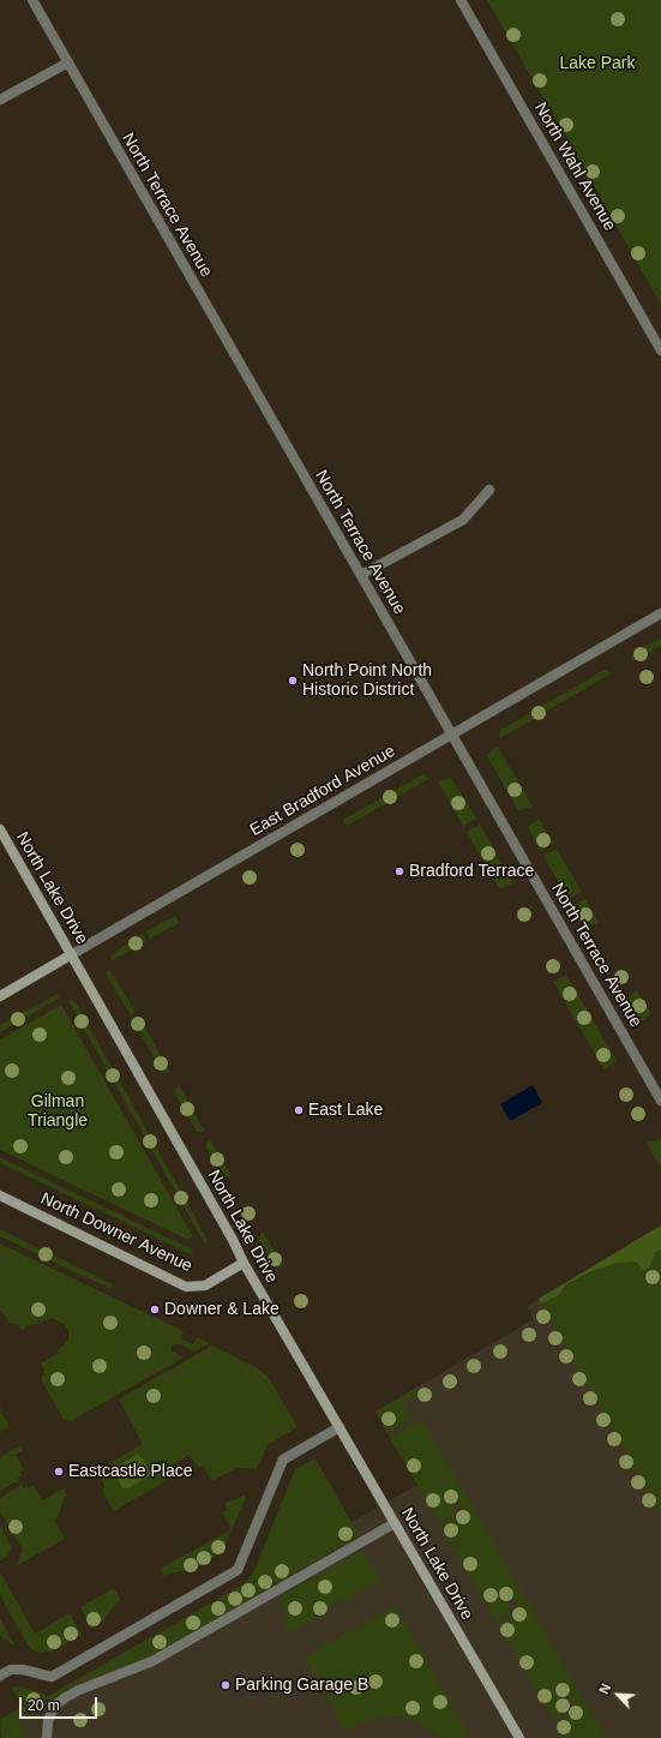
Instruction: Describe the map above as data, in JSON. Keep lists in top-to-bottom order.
{
  "streets": {
    "street": [
      "North Wahl Avenue",
      "North Terrace Avenue",
      "East Bradford Avenue",
      "North Lake Drive",
      "North Downer Avenue"
    ]
  },
  "crossings": [
    ["North Terrace Avenue", "East Bradford Avenue"],
    ["East Bradford Avenue", "North Lake Drive"],
    ["North Lake Drive", "North Downer Avenue"]
  ],
  "parks": ["Lake Park", "Gilman Triangle"],
  "places": [
    "North Point North Historic District",
    "Bradford Terrace",
    "East Lake",
    "Downer & Lake",
    "Eastcastle Place",
    "Parking Garage B"
  ],
  "scale_bar": "20 m",
  "north": "top left"
}
